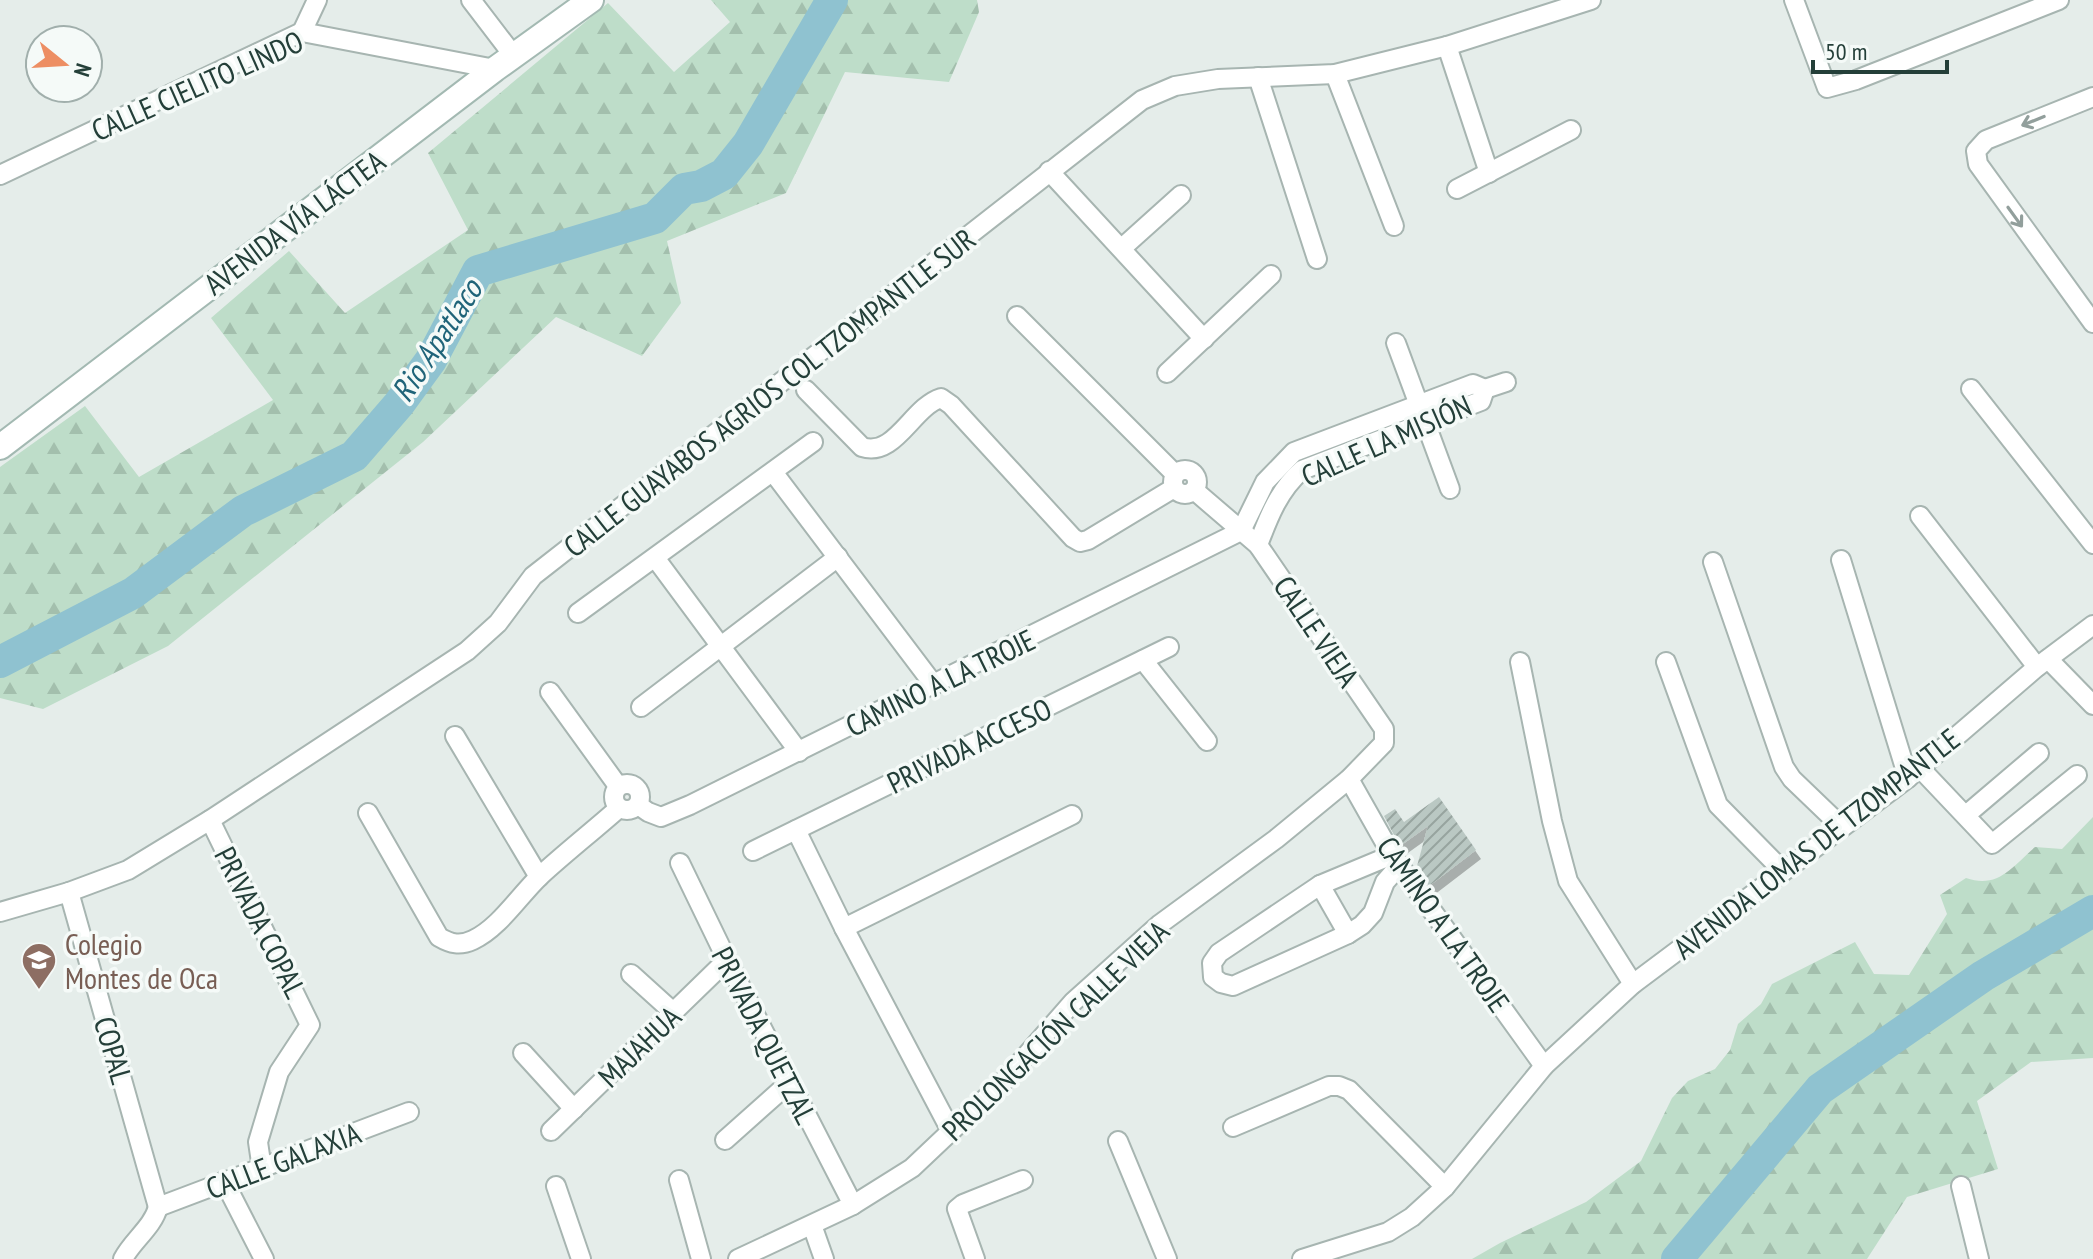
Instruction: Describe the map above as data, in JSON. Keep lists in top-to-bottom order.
{
  "streets": {
    "street": [
      "CALLE CIELITO LINDO",
      "AVENIDA VÍA LÁCTEA",
      "CALLE GUAYABOS AGRIOS COL TZOMPANTLE SUR",
      "CALLE LA MISIÓN",
      "CALLE VIEJA",
      "CAMINO A LA TROJE",
      "PRIVADA ACCESO",
      "AVENIDA LOMAS DE TZOMPANTLE",
      "PRIVADA COPAL",
      "PROLONGACIÓN CALLE VIEJA",
      "PRIVADA QUETZAL",
      "MAJAHUA",
      "COPAL",
      "CALLE GALAXIA"
    ]
  },
  "crossings": [
    ["CALLE CIELITO LINDO", "AVENIDA VÍA LÁCTEA"],
    ["CALLE GUAYABOS AGRIOS COL TZOMPANTLE SUR", "PRIVADA COPAL"],
    ["CALLE GUAYABOS AGRIOS COL TZOMPANTLE SUR", "COPAL"],
    ["CALLE LA MISIÓN", "CALLE VIEJA"],
    ["CALLE LA MISIÓN", "CAMINO A LA TROJE"],
    ["CALLE VIEJA", "CAMINO A LA TROJE"],
    ["CALLE VIEJA", "PROLONGACIÓN CALLE VIEJA"],
    ["CAMINO A LA TROJE", "AVENIDA LOMAS DE TZOMPANTLE"],
    ["CAMINO A LA TROJE", "PROLONGACIÓN CALLE VIEJA"],
    ["PRIVADA COPAL", "CALLE GALAXIA"],
    ["PROLONGACIÓN CALLE VIEJA", "PRIVADA QUETZAL"],
    ["PRIVADA QUETZAL", "MAJAHUA"],
    ["COPAL", "CALLE GALAXIA"]
  ],
  "water": ["Rio Apatlaco"],
  "places": {
    "school or university": ["Colegio Montes de Oca"]
  },
  "scale_bar": "50 m",
  "north": "right"
}
